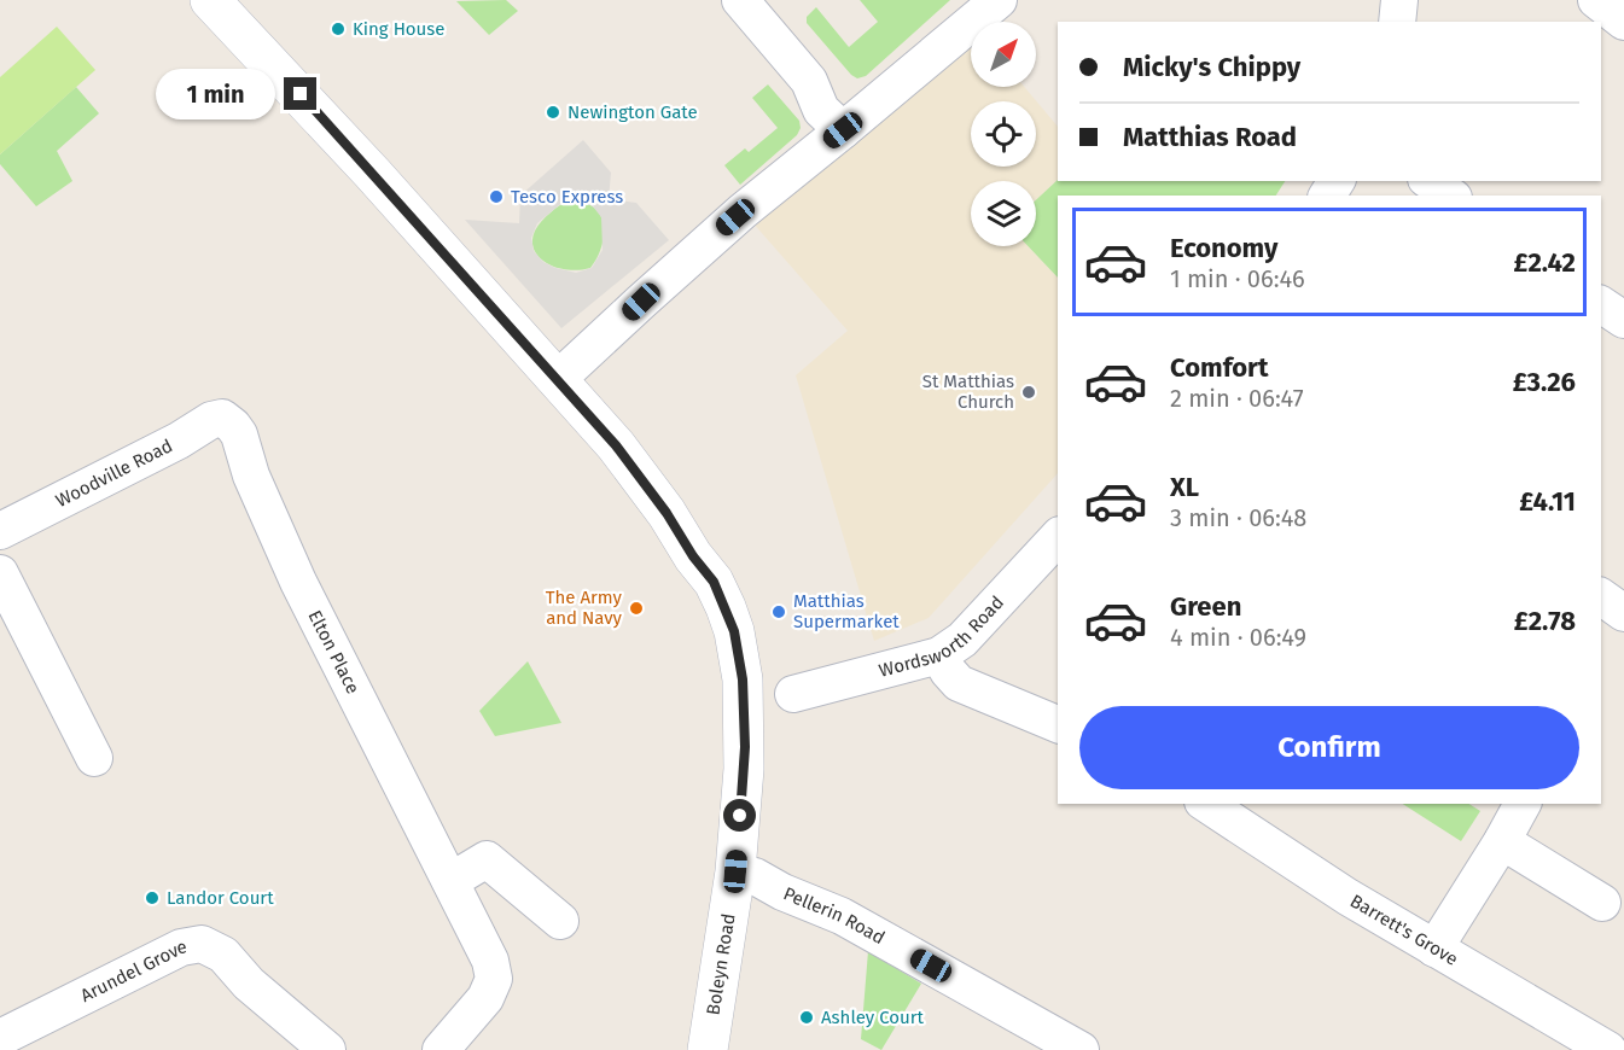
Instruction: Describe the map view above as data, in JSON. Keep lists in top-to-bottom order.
{
  "streets": {
    "street": [
      "Woodville Road",
      "Wordsworth Road",
      "Elton Place",
      "Pellerin Road",
      "Barrett's Grove",
      "Boleyn Road",
      "Arundel Grove"
    ]
  },
  "crossings": [
    ["Woodville Road", "Elton Place"],
    ["Pellerin Road", "Boleyn Road"]
  ],
  "places": [
    "King House",
    "Newington Gate",
    "Tesco Express",
    "St Matthias Church",
    "The Army and Navy",
    "Matthias Supermarket",
    "Landor Court",
    "Ashley Court"
  ],
  "north": "top right",
  "page": {
    "banner": ["Micky's Chippy", "Matthias Road"],
    "bubble": "1 min",
    "list": [
      {
        "name": "Economy",
        "note": "1 min · 06:46",
        "value": "£2.42"
      },
      {
        "name": "Comfort",
        "note": "2 min · 06:47",
        "value": "£3.26"
      },
      {
        "name": "XL",
        "note": "3 min · 06:48",
        "value": "£4.11"
      },
      {
        "name": "Green",
        "note": "4 min · 06:49",
        "value": "£2.78"
      }
    ],
    "buttons": "Confirm"
  }
}
